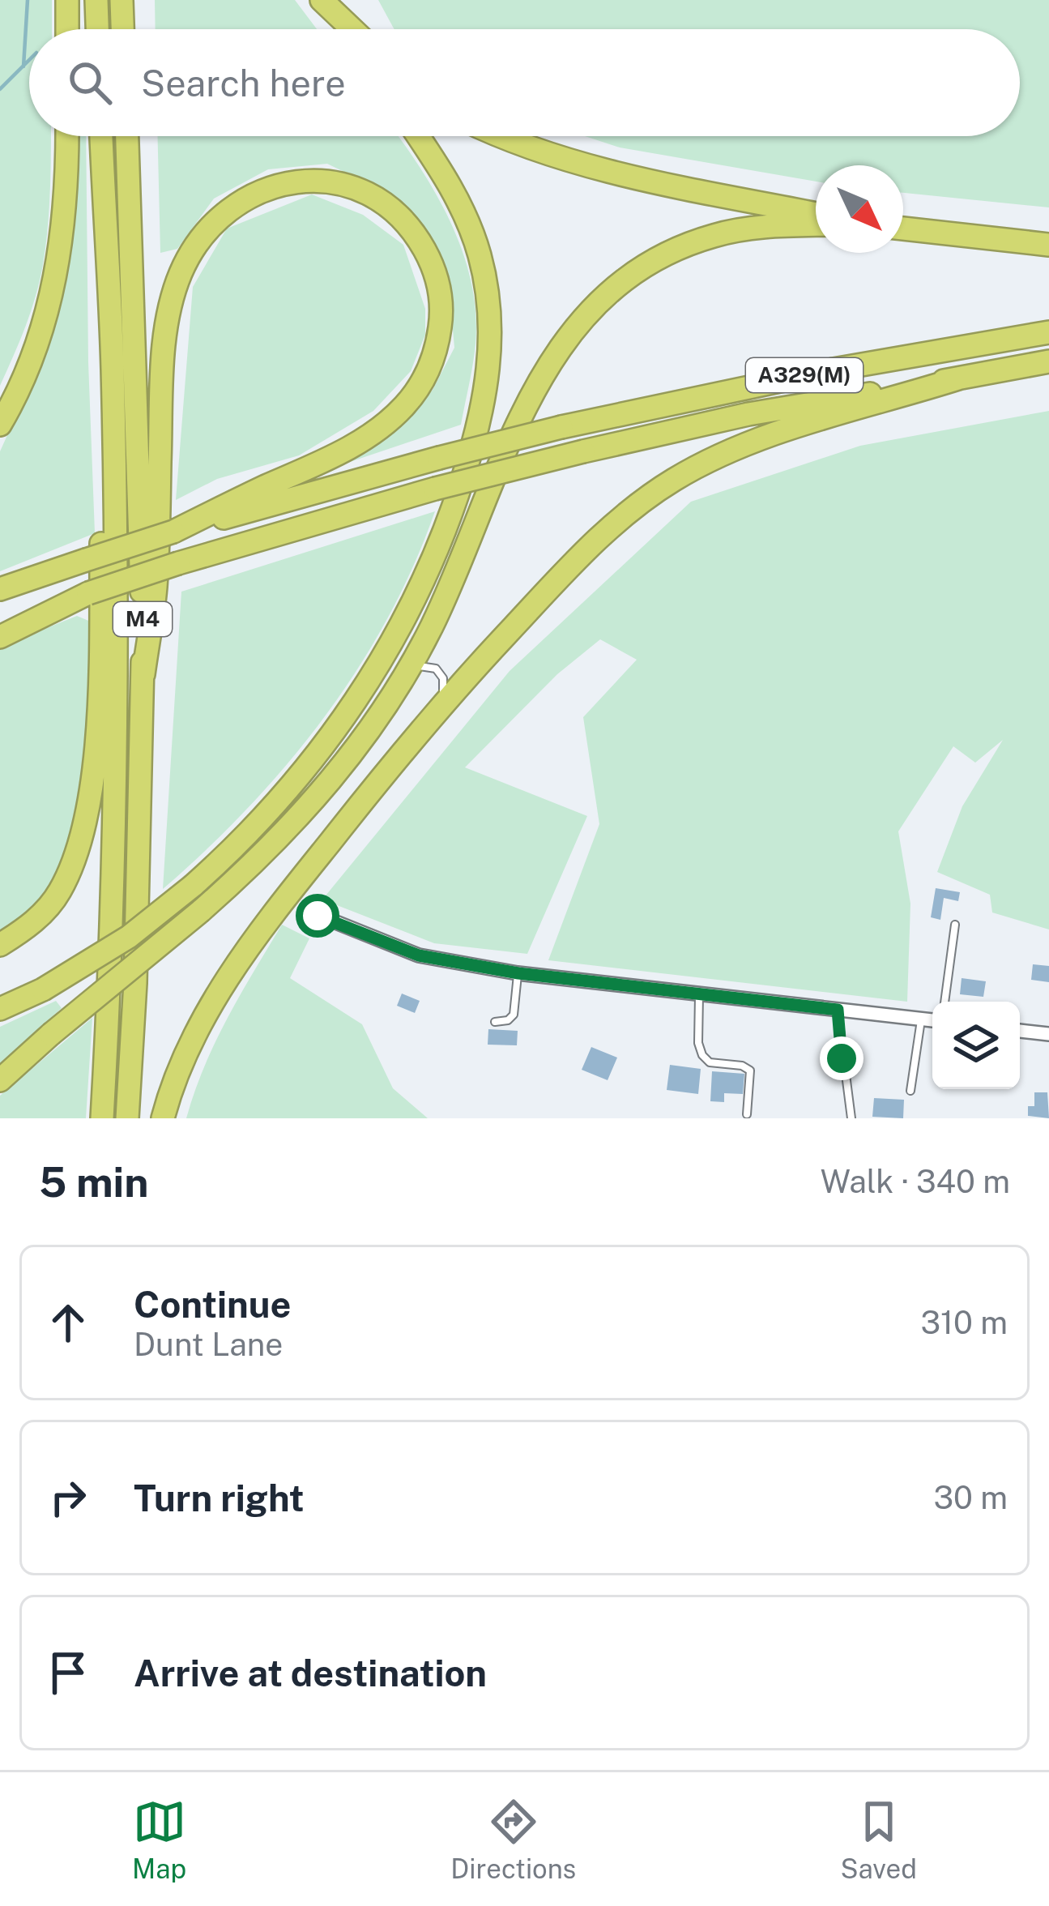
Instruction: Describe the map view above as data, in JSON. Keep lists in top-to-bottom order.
{
  "streets": {
    "highway": ["A329(M)", "M4"]
  },
  "north": "bottom right",
  "page": {
    "search": "Search here",
    "heading": ["5 min", "Walk · 340 m"],
    "list": [
      ["Continue", "Dunt Lane", "310 m"],
      ["Turn right", "30 m"],
      "Arrive at destination"
    ],
    "nav": ["Map", "Directions", "Saved"]
  }
}
